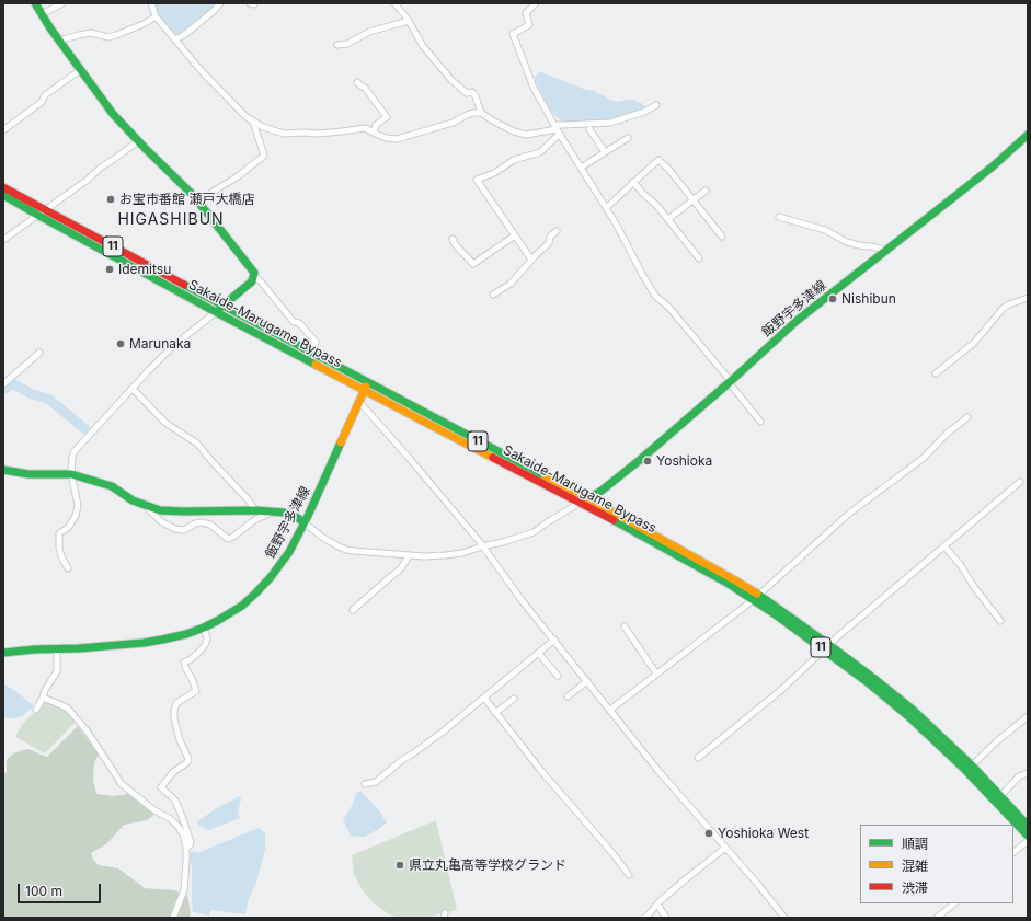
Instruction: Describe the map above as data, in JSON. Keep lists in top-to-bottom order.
{
  "streets": {
    "main road": ["11", "飯野宇多津線", "Sakaide-Marugame Bypass"]
  },
  "crossings": [
    ["飯野宇多津線", "Sakaide-Marugame Bypass"]
  ],
  "districts": ["HIGASHIBUN"],
  "places": [
    "お宝市番館 瀬戸大橋店",
    "Idemitsu",
    "Nishibun",
    "Marunaka",
    "Yoshioka",
    "Yoshioka West",
    "県立丸亀高等学校グランド"
  ],
  "legend": ["順調", "混雑", "渋滞"],
  "scale_bar": "100 m"
}
